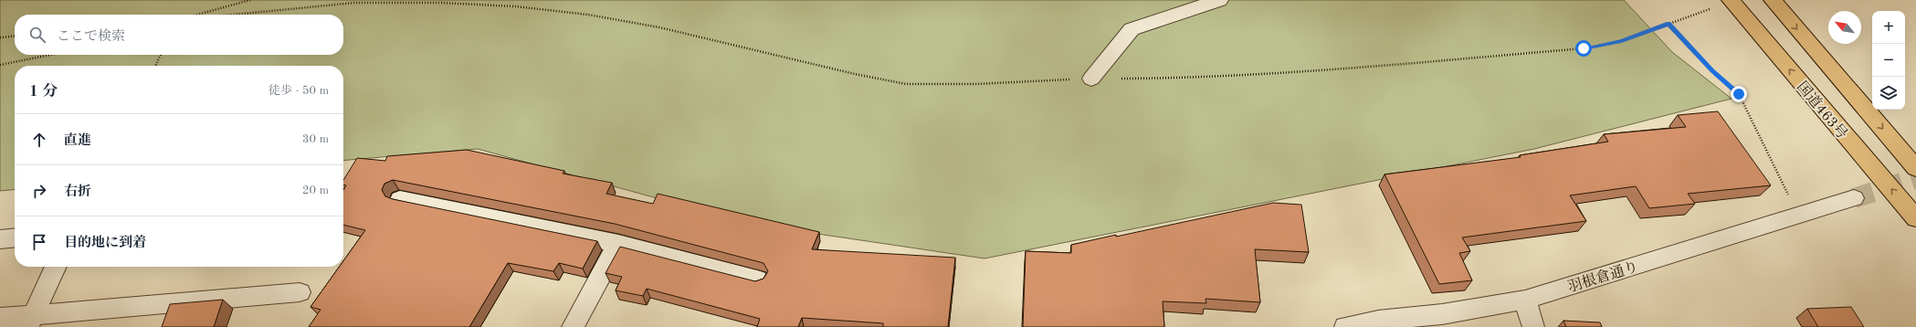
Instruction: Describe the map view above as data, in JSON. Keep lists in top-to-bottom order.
{
  "streets": {
    "highway": ["国道463号"],
    "street": ["羽根倉通り"]
  },
  "north": "top left",
  "page": {
    "map_buttons": ["+", "−"],
    "search": "ここで検索",
    "heading": ["1 分", "徒歩 · 50 m"],
    "list": [
      ["直進", "30 m"],
      ["右折", "20 m"],
      "目的地に到着"
    ]
  }
}
